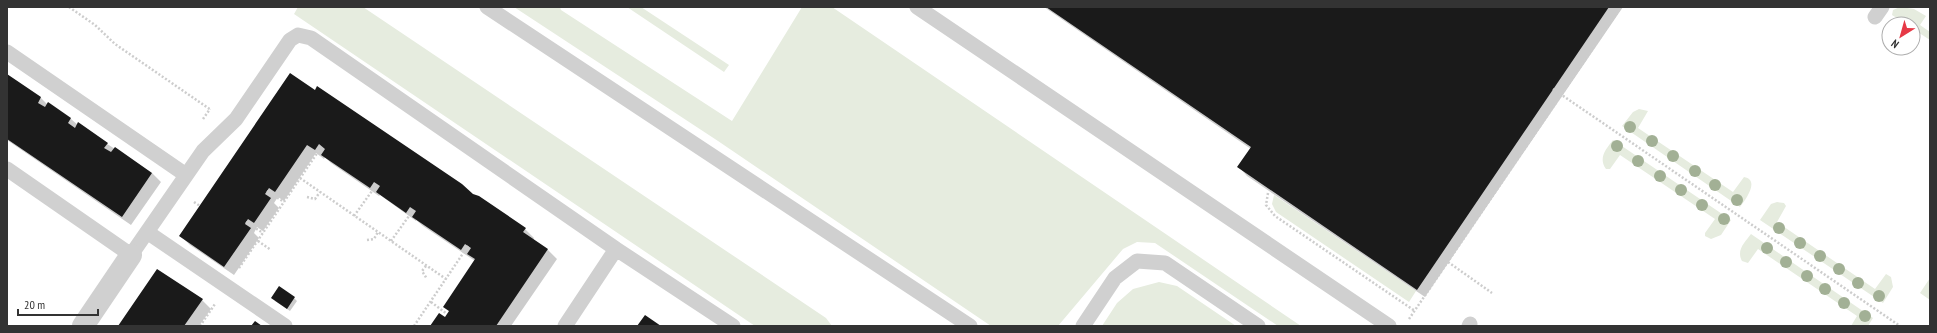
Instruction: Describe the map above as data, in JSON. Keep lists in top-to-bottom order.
{
  "scale_bar": "20 m",
  "north": "bottom left"
}
